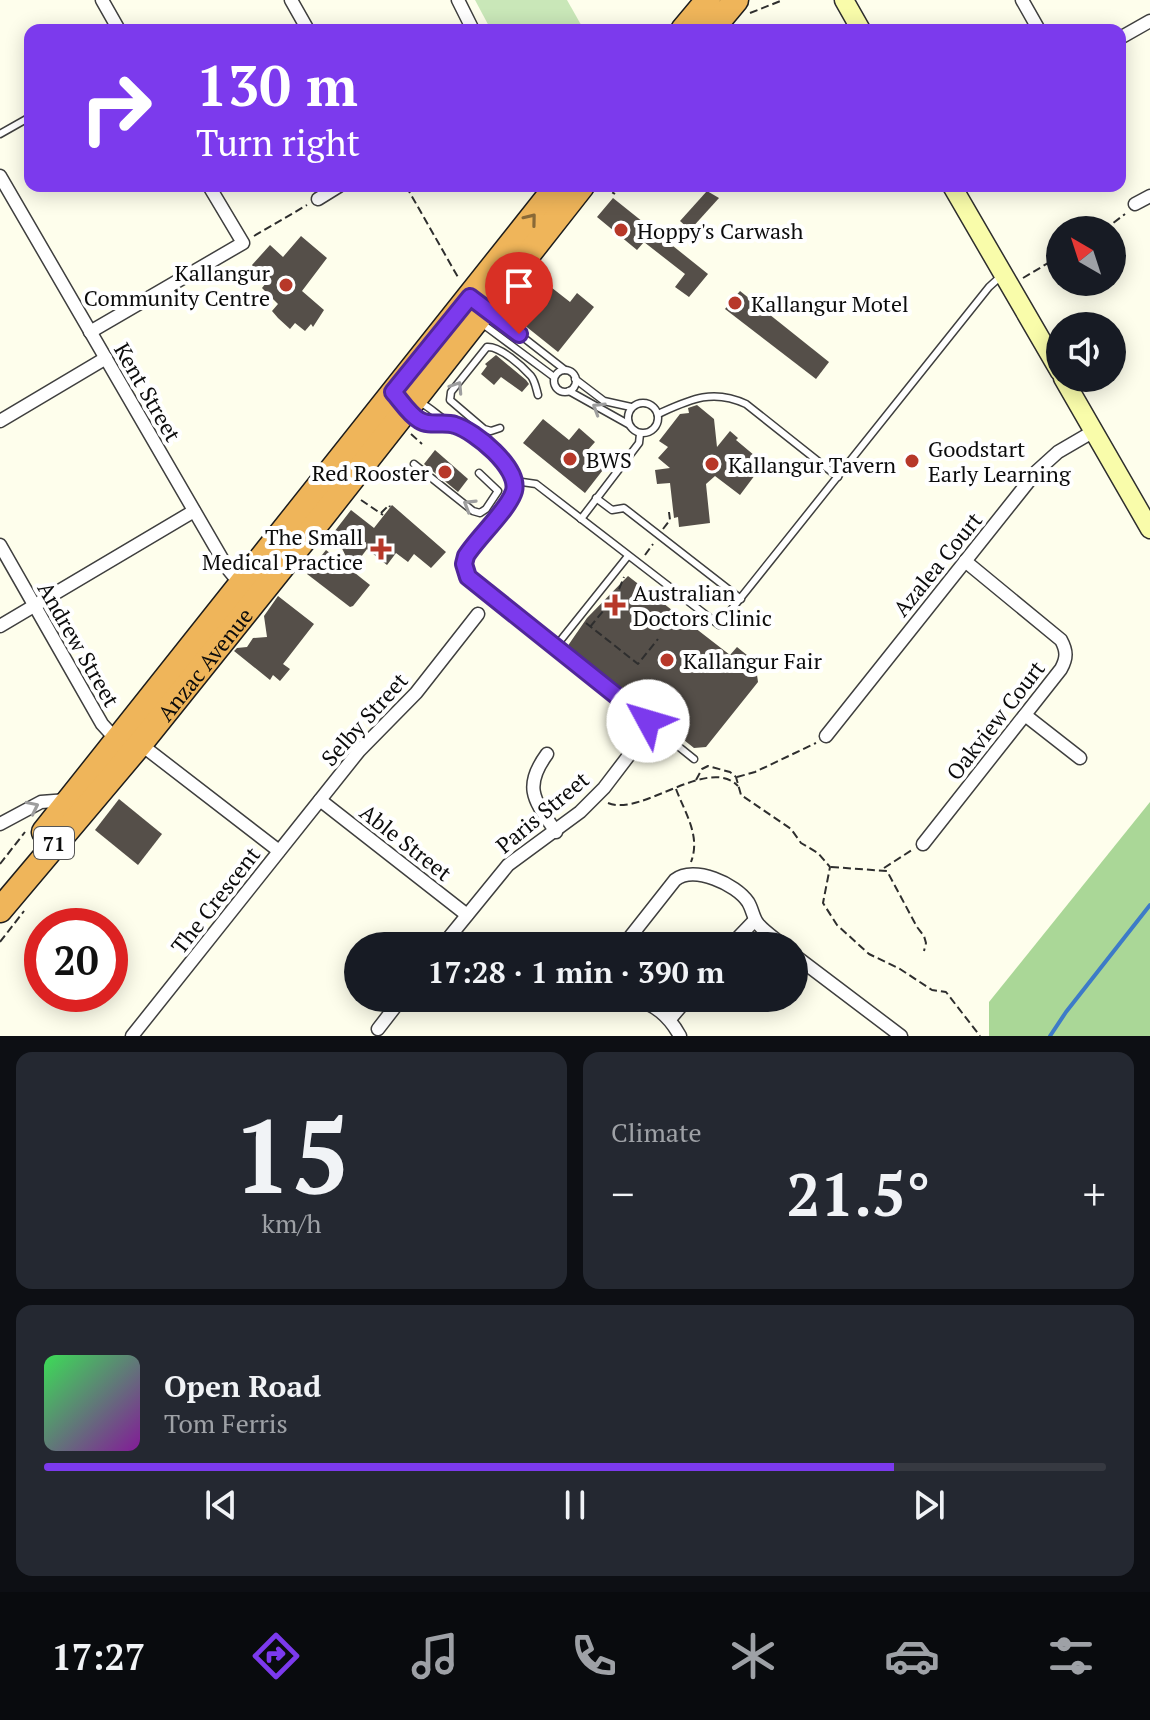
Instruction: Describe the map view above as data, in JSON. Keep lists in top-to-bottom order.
{
  "streets": {
    "highway": ["Anzac Avenue", "71"],
    "street": [
      "Kent Street",
      "Azalea Court",
      "Andrew Street",
      "Selby Street",
      "Oakview Court",
      "Paris Street",
      "Able Street",
      "The Crescent"
    ]
  },
  "crossings": [
    ["Kent Street", "Anzac Avenue"],
    ["Azalea Court", "Oakview Court"],
    ["Andrew Street", "Anzac Avenue"],
    ["Andrew Street", "The Crescent"],
    ["Anzac Avenue", "The Crescent"],
    ["Selby Street", "Able Street"],
    ["Selby Street", "The Crescent"],
    ["Paris Street", "Able Street"]
  ],
  "places": {
    "other": [
      "Hoppy's Carwash",
      "Kallangur Community Centre",
      "Kallangur Motel",
      "BWS",
      "Goodstart Early Learning",
      "Kallangur Tavern",
      "Red Rooster",
      "Kallangur Fair"
    ],
    "health": ["The Small Medical Practice", "Australian Doctors Clinic"]
  },
  "north": "top left",
  "page": {
    "turn": ["130 m", "Turn right"],
    "limit": "20",
    "trip": "17:28 · 1 min · 390 m",
    "tile": [
      ["15", "km/h"],
      "Climate"
    ],
    "heat": ["−", "21.5°", "+"],
    "song": ["Open Road", "Tom Ferris"],
    "tabs": "17:27"
  }
}
